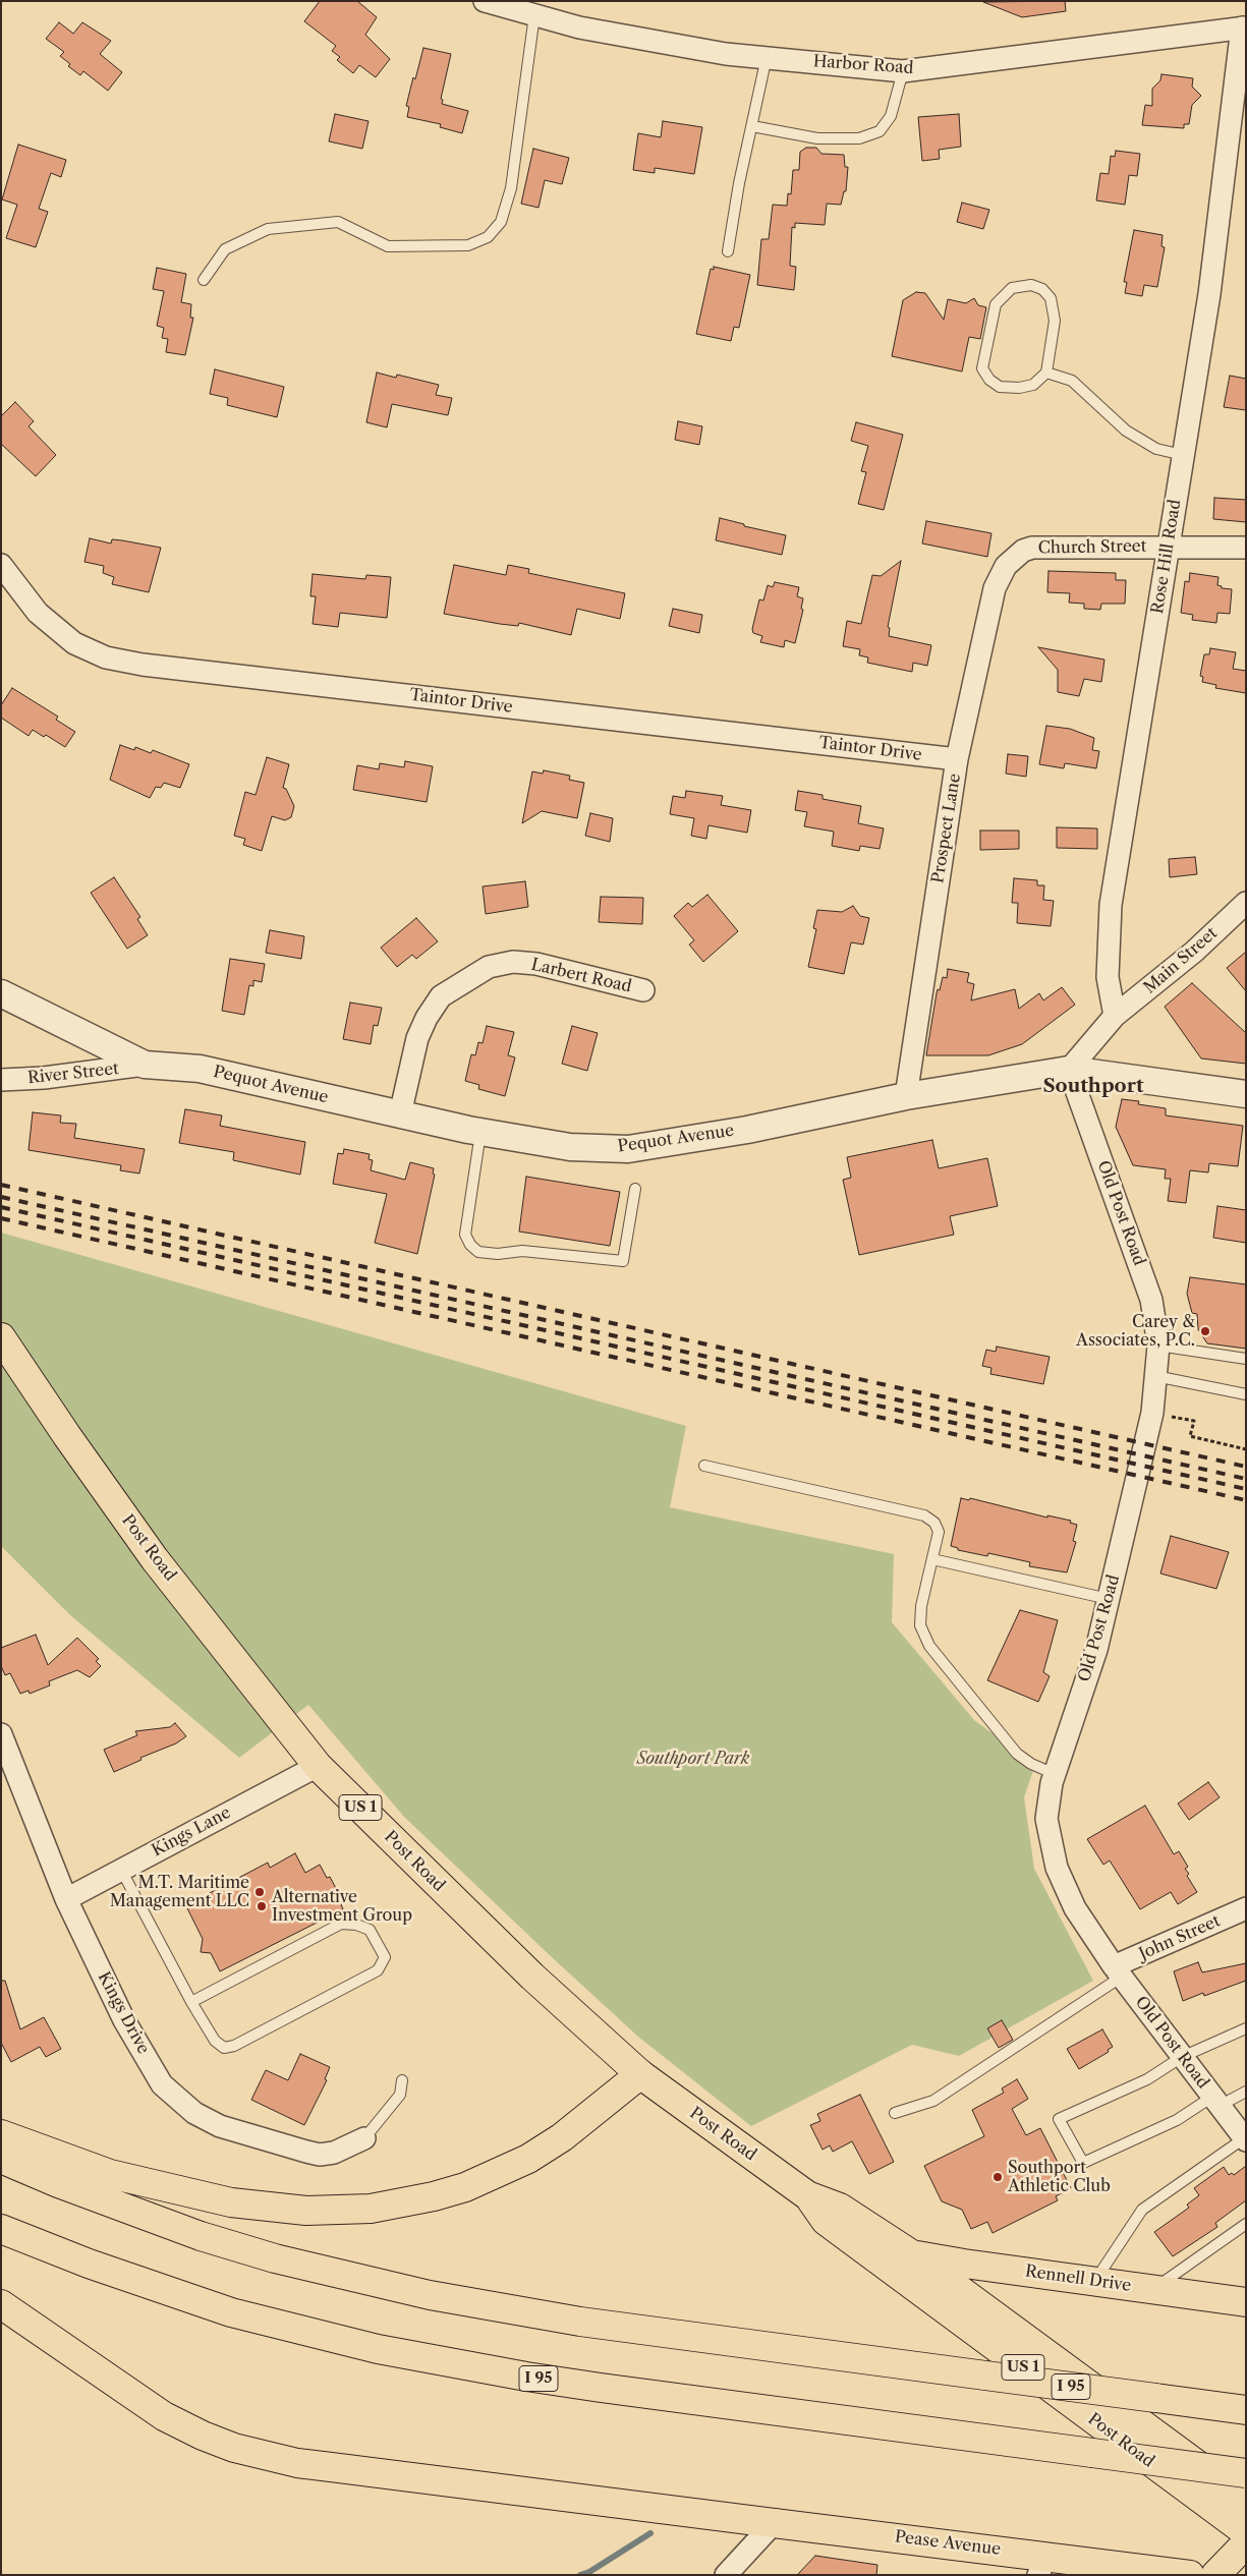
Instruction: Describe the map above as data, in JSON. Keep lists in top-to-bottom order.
{
  "streets": {
    "main road": [
      "Post Road",
      "US 1",
      "Rennell Drive",
      "I 95",
      "Pease Avenue"
    ],
    "street": [
      "Harbor Road",
      "Church Street",
      "Rose Hill Road",
      "Taintor Drive",
      "Prospect Lane",
      "Main Street",
      "Larbert Road",
      "River Street",
      "Pequot Avenue",
      "Old Post Road",
      "Kings Lane",
      "John Street",
      "Kings Drive"
    ]
  },
  "crossings": [
    ["Harbor Road", "Rose Hill Road"],
    ["Church Street", "Rose Hill Road"],
    ["Church Street", "Prospect Lane"],
    ["Rose Hill Road", "Main Street"],
    ["Taintor Drive", "Prospect Lane"],
    ["Prospect Lane", "Pequot Avenue"],
    ["Larbert Road", "Pequot Avenue"],
    ["River Street", "Pequot Avenue"],
    ["Pequot Avenue", "Old Post Road"],
    ["Old Post Road", "John Street"],
    ["Post Road", "Kings Lane"],
    ["Post Road", "Rennell Drive"],
    ["Kings Lane", "Kings Drive"]
  ],
  "districts": ["Southport"],
  "parks": ["Southport Park"],
  "places": [
    "Carey & Associates, P.C.",
    "M.T. Maritime Management LLC",
    "Alternative Investment Group",
    "Southport Athletic Club"
  ]
}
